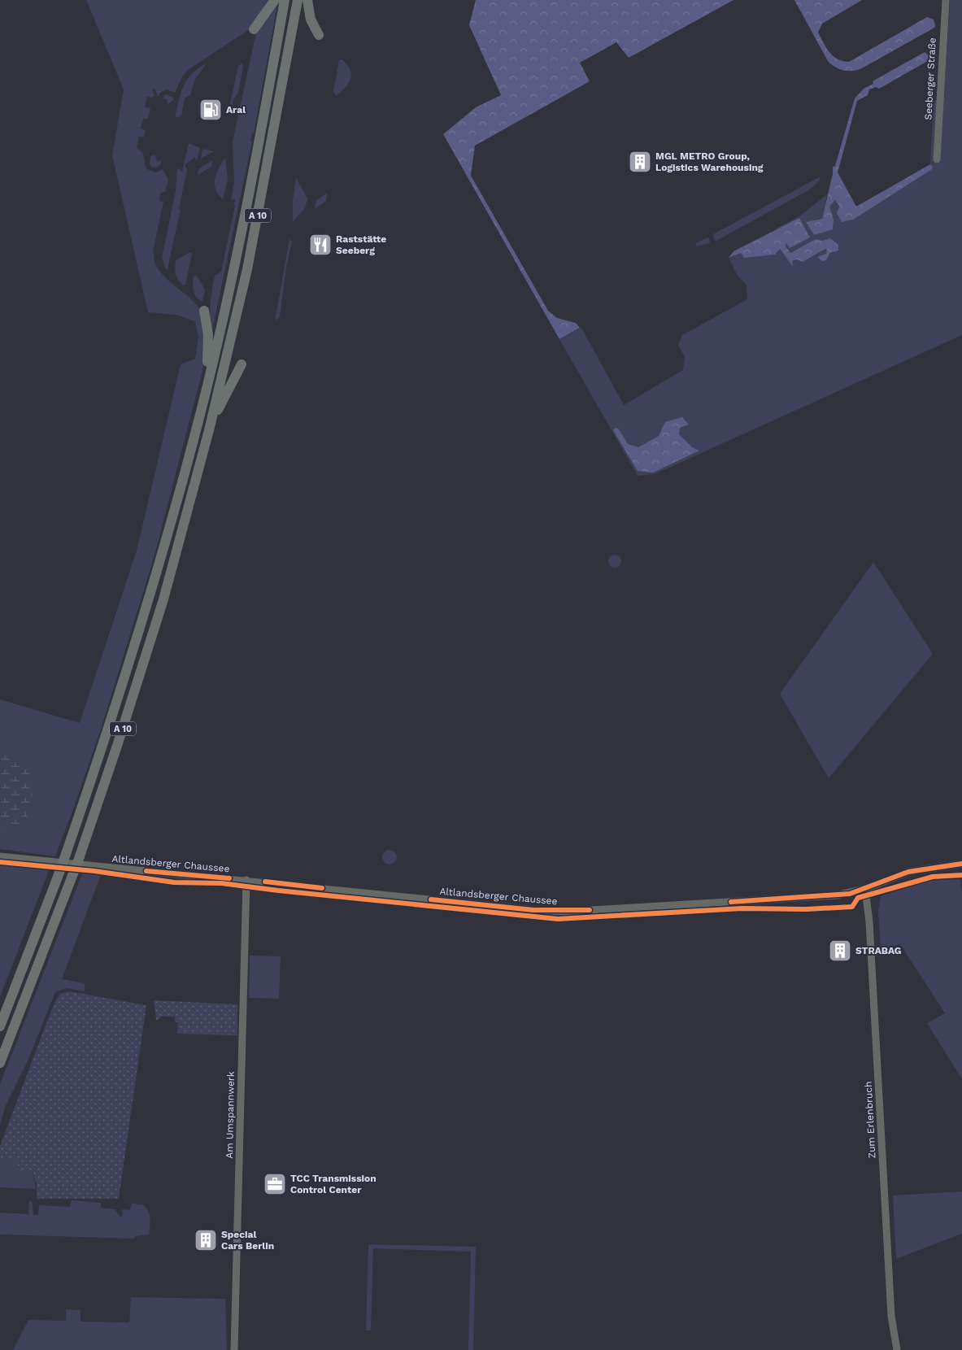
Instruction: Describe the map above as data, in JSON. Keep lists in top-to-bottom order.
{
  "streets": {
    "highway": ["A 10"],
    "street": [
      "Seeberger Straße",
      "Altlandsberger Chaussee",
      "Am Umspannwerk",
      "Zum Erlenbruch"
    ]
  },
  "crossings": [
    ["Altlandsberger Chaussee", "Am Umspannwerk"],
    ["Altlandsberger Chaussee", "Zum Erlenbruch"]
  ],
  "places": {
    "fuel station": ["Aral"],
    "building": ["MGL METRO Group, Logistics Warehousing", "STRABAG", "Special Cars Berlin"],
    "restaurant": ["Raststätte Seeberg"],
    "office": ["TCC Transmission Control Center"]
  }
}
